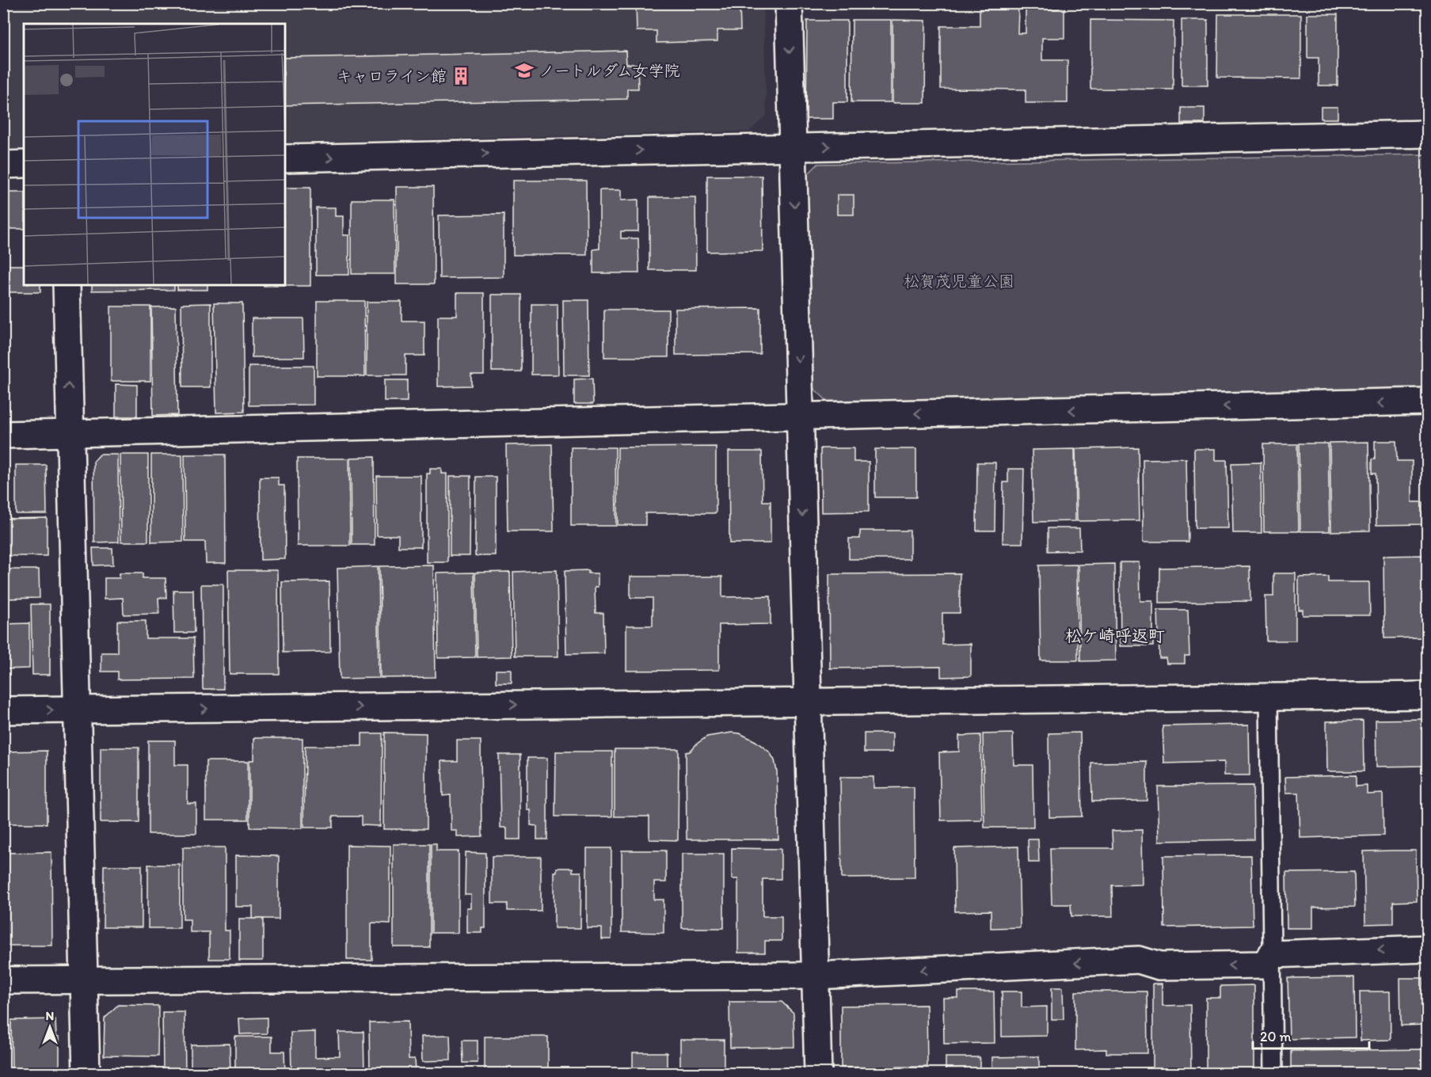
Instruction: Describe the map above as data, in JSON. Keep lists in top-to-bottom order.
{
  "districts": ["松ケ崎呼返町"],
  "parks": ["松賀茂児童公園"],
  "places": {
    "school or university": ["ノートルダム女学院"],
    "building": ["キャロライン館"]
  },
  "scale_bar": "20 m",
  "north": "top"
}
